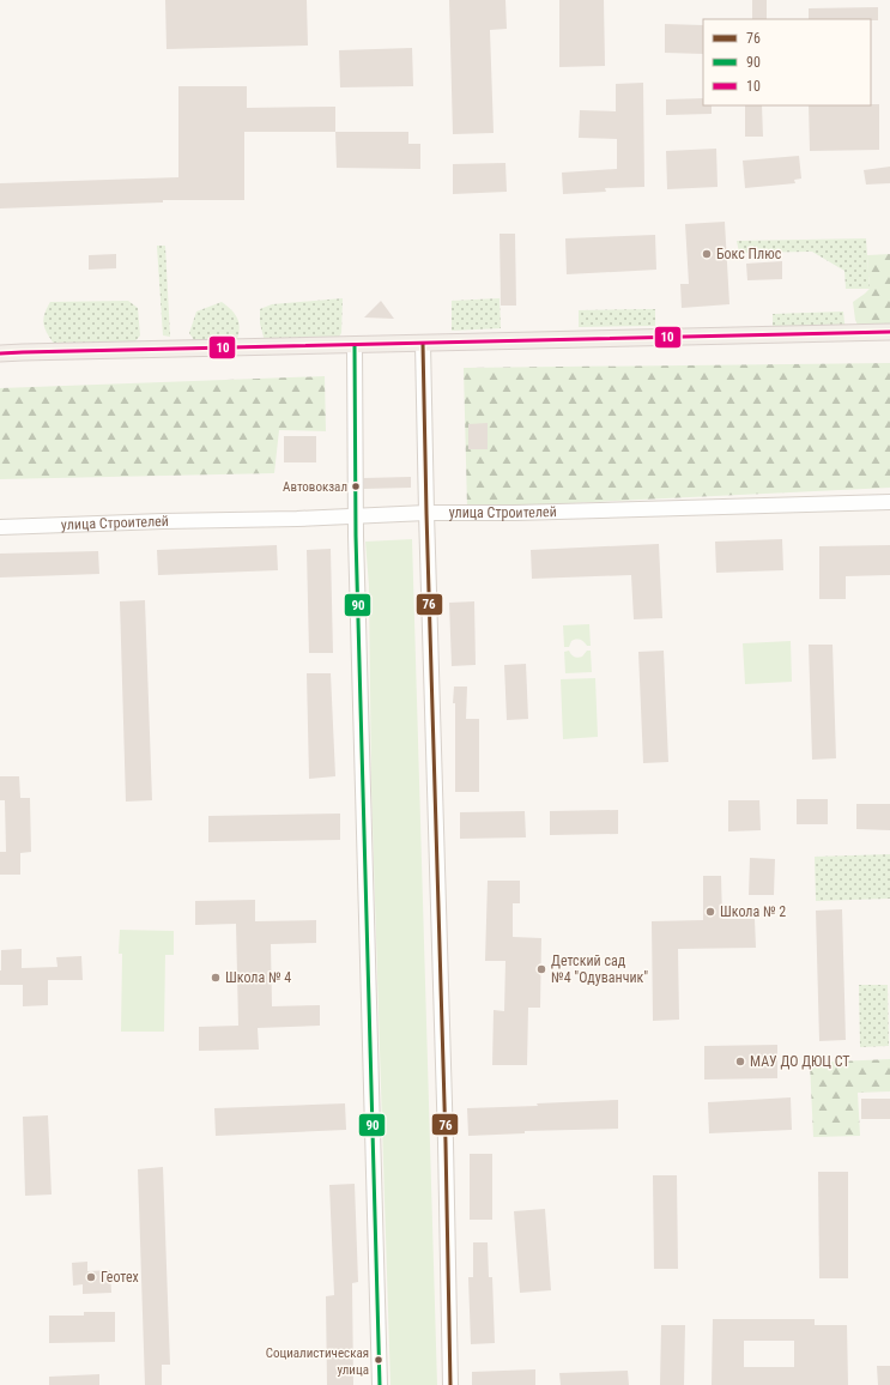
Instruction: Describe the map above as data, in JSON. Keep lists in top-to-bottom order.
{
  "streets": {
    "main road": ["улица Строителей"]
  },
  "places": [
    "Бокс Плюс",
    "Автовокзал",
    "Школа № 2",
    "Детский сад №4 \"Одуванчик\"",
    "Школа № 4",
    "МАУ ДО ДЮЦ СТ",
    "Геотех",
    "Социалистическая улица"
  ],
  "lines": ["transit line 10", "transit line 76", "transit line 90"],
  "legend": ["76", "90", "10"]
}
